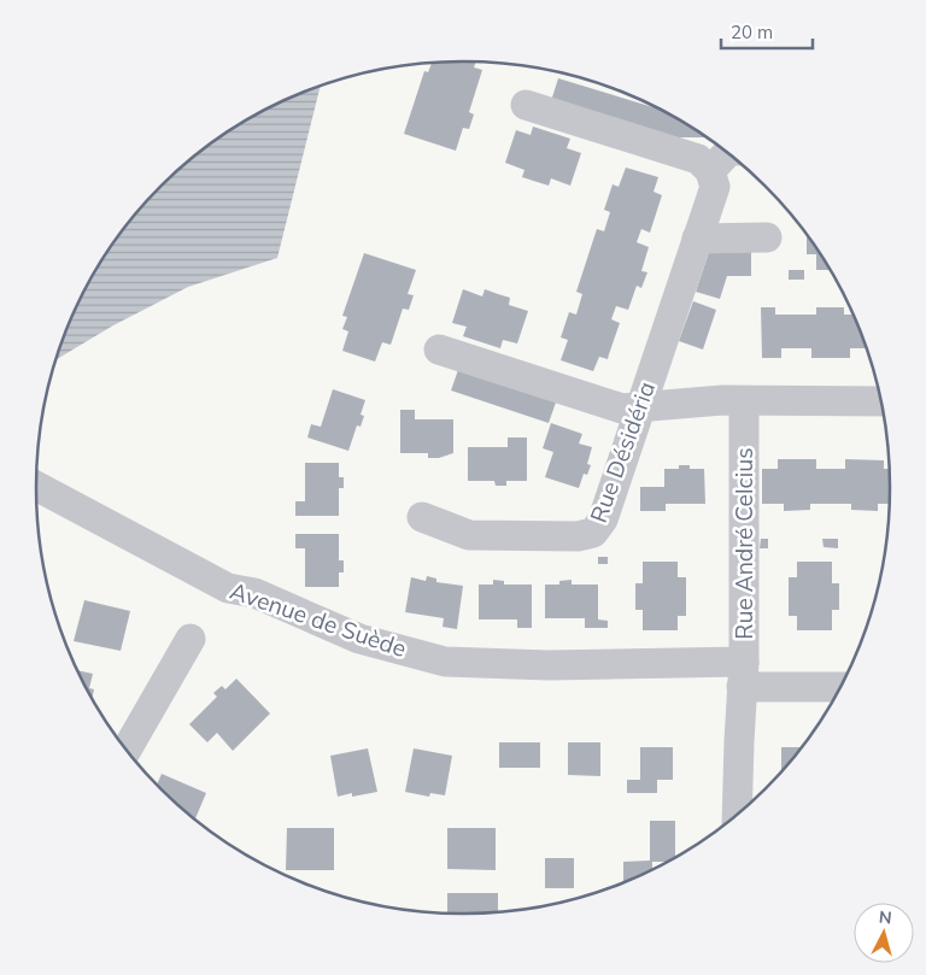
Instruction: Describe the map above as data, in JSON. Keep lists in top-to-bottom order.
{
  "streets": {
    "street": ["Rue Désidéria", "Rue André Celcius", "Avenue de Suède"]
  },
  "crossings": [
    ["Rue André Celcius", "Avenue de Suède"]
  ],
  "scale_bar": "20 m",
  "north": "top"
}
